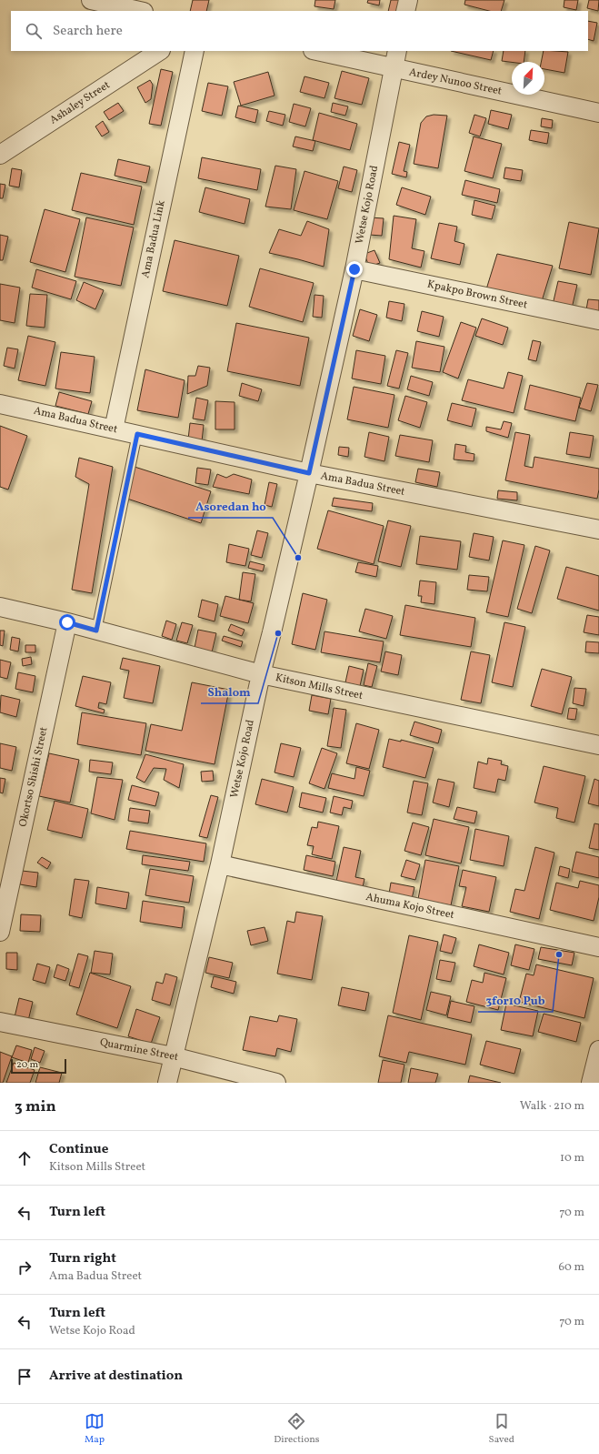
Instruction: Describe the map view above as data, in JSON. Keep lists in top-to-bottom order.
{
  "streets": {
    "street": [
      "Ardey Nunoo Street",
      "Ashaley Street",
      "Wetse Kojo Road",
      "Ama Badua Link",
      "Kpakpo Brown Street",
      "Ama Badua Street",
      "Kitson Mills Street",
      "Okortso Shishi Street",
      "Ahuma Kojo Street",
      "Quarmine Street"
    ]
  },
  "crossings": [
    ["Ardey Nunoo Street", "Wetse Kojo Road"],
    ["Wetse Kojo Road", "Kpakpo Brown Street"],
    ["Wetse Kojo Road", "Ama Badua Street"],
    ["Wetse Kojo Road", "Kitson Mills Street"],
    ["Wetse Kojo Road", "Ahuma Kojo Street"],
    ["Wetse Kojo Road", "Quarmine Street"],
    ["Ama Badua Link", "Ama Badua Street"],
    ["Kitson Mills Street", "Okortso Shishi Street"]
  ],
  "places": ["Asoredan ho", "Shalom", "3for10 Pub"],
  "scale_bar": "20 m",
  "north": "top right",
  "page": {
    "search": "Search here",
    "scale": "20 m",
    "heading": ["3 min", "Walk · 210 m"],
    "list": [
      ["Continue", "Kitson Mills Street", "10 m"],
      ["Turn left", "70 m"],
      ["Turn right", "Ama Badua Street", "60 m"],
      ["Turn left", "Wetse Kojo Road", "70 m"],
      "Arrive at destination"
    ],
    "nav": ["Map", "Directions", "Saved"]
  }
}
